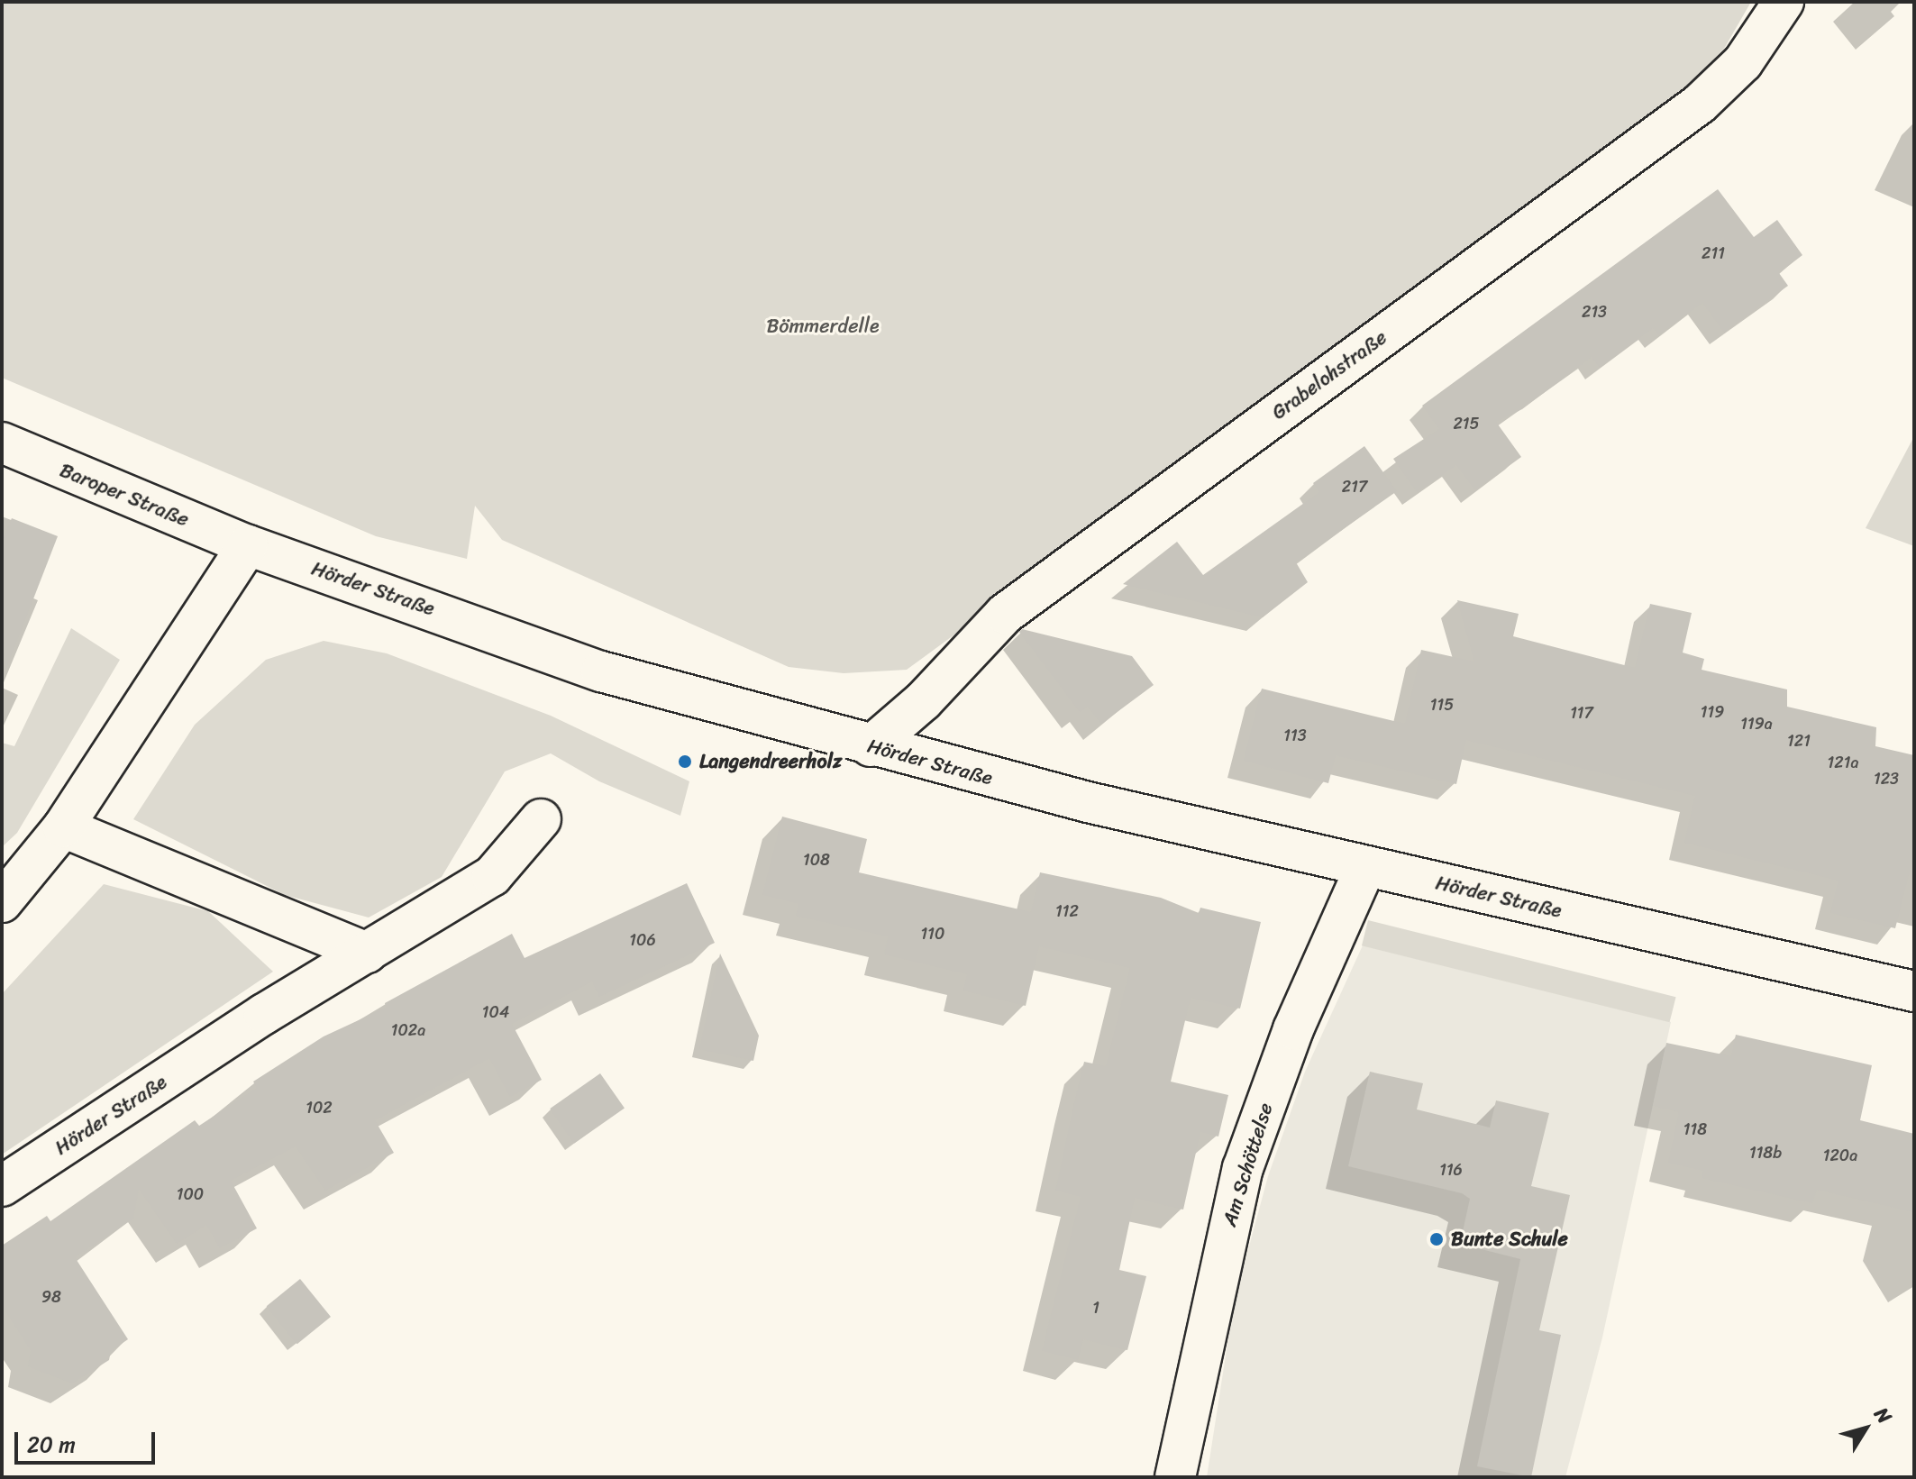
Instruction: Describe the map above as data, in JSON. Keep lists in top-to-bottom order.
{
  "streets": {
    "street": [
      "Grabelohstraße",
      "Baroper Straße",
      "Hörder Straße",
      "Am Schöttelse"
    ]
  },
  "crossings": [
    ["Grabelohstraße", "Hörder Straße"],
    ["Baroper Straße", "Hörder Straße"],
    ["Hörder Straße", "Am Schöttelse"]
  ],
  "parks": ["Bömmerdelle"],
  "places": ["Langendreerholz", "Bunte Schule"],
  "house_numbers": [
    "211",
    "213",
    "215",
    "217",
    "115",
    "119",
    "117",
    "119a",
    "113",
    "121",
    "121a",
    "123",
    "108",
    "112",
    "110",
    "106",
    "104",
    "102a",
    "102",
    "118",
    "118b",
    "120a",
    "116",
    "100",
    "98",
    "1"
  ],
  "scale_bar": "20 m",
  "north": "top right"
}
